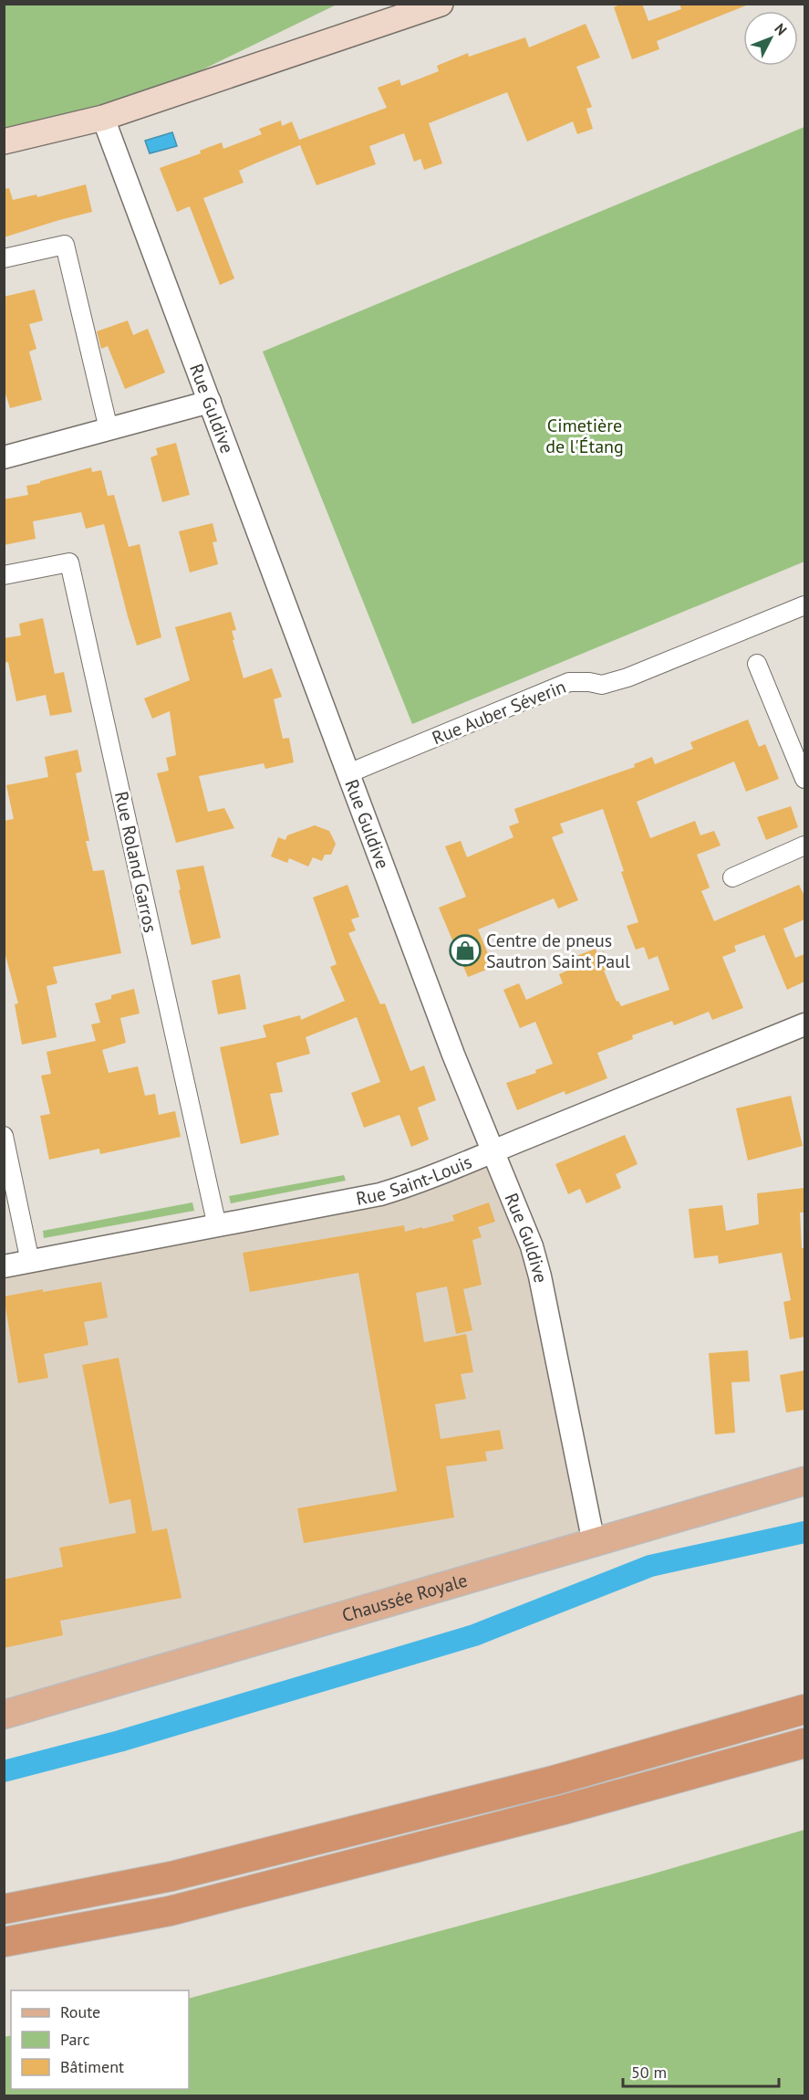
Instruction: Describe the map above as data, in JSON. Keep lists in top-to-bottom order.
{
  "streets": {
    "main road": ["Chaussée Royale"],
    "street": [
      "Rue Guldive",
      "Rue Auber Séverin",
      "Rue Roland Garros",
      "Rue Saint-Louis"
    ]
  },
  "crossings": [
    ["Rue Guldive", "Rue Auber Séverin"],
    ["Rue Guldive", "Rue Saint-Louis"],
    ["Rue Guldive", "Chaussée Royale"],
    ["Rue Roland Garros", "Rue Saint-Louis"]
  ],
  "parks": ["Cimetière de l'Étang"],
  "places": {
    "shop": ["Centre de pneus Sautron Saint Paul"]
  },
  "legend": ["Route", "Parc", "Bâtiment"],
  "scale_bar": "50 m",
  "north": "top right"
}
